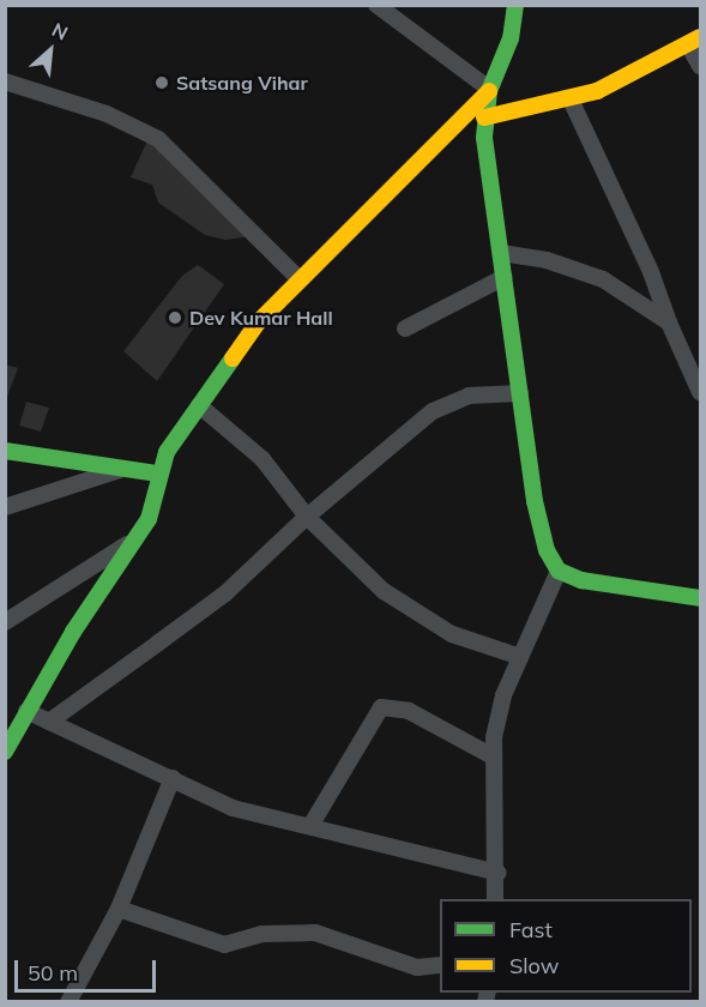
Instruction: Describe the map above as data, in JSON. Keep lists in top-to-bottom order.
{
  "places": ["Satsang Vihar", "Dev Kumar Hall"],
  "legend": ["Fast", "Slow"],
  "scale_bar": "50 m",
  "north": "top right"
}
